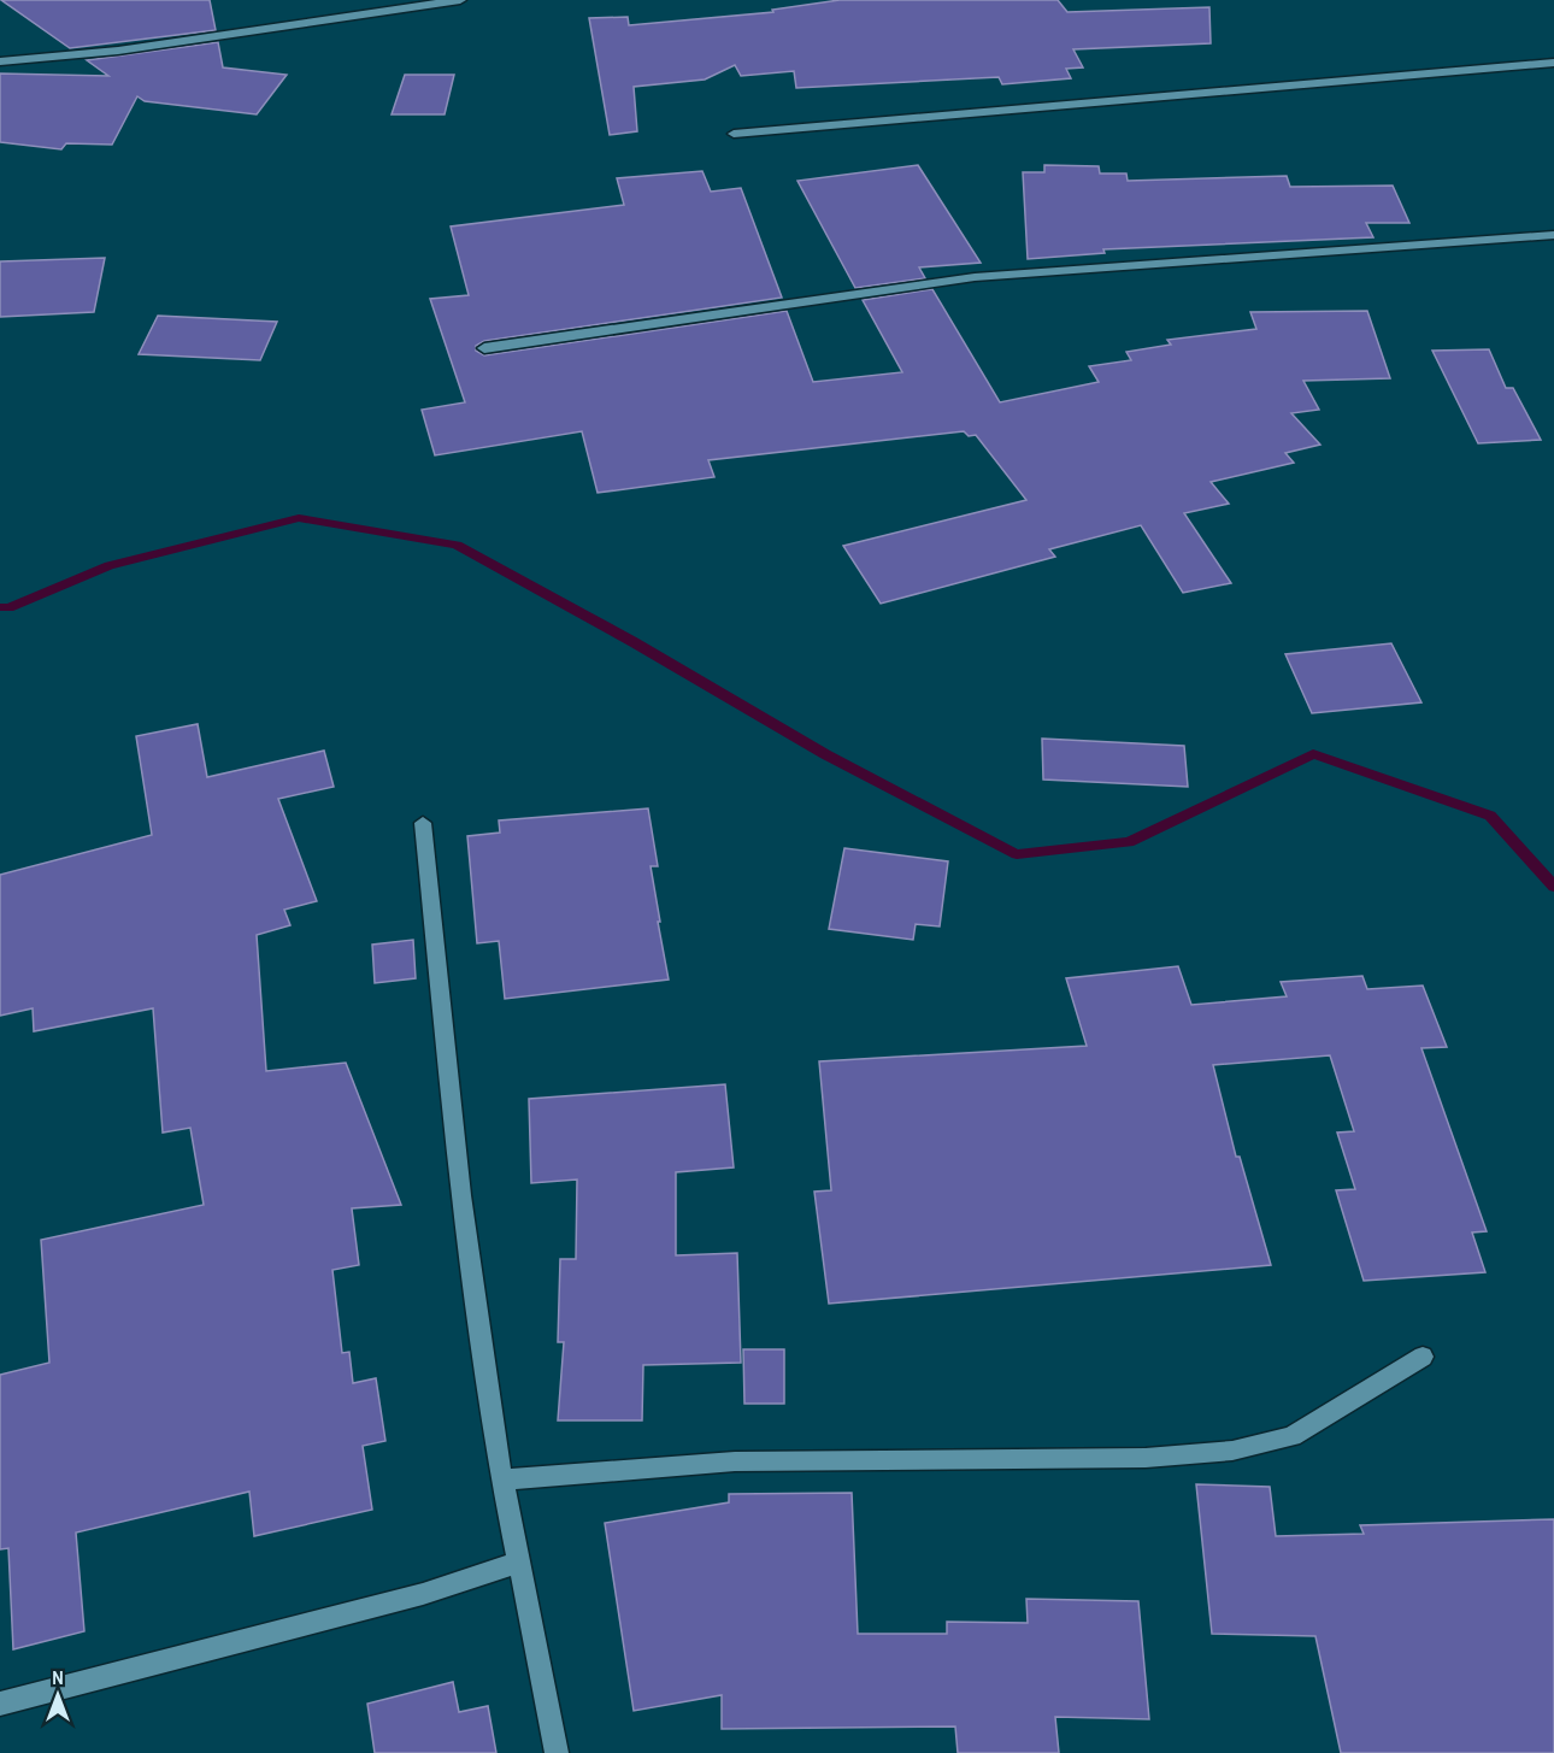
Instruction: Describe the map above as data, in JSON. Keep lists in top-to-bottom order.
{
  "north": "top"
}
